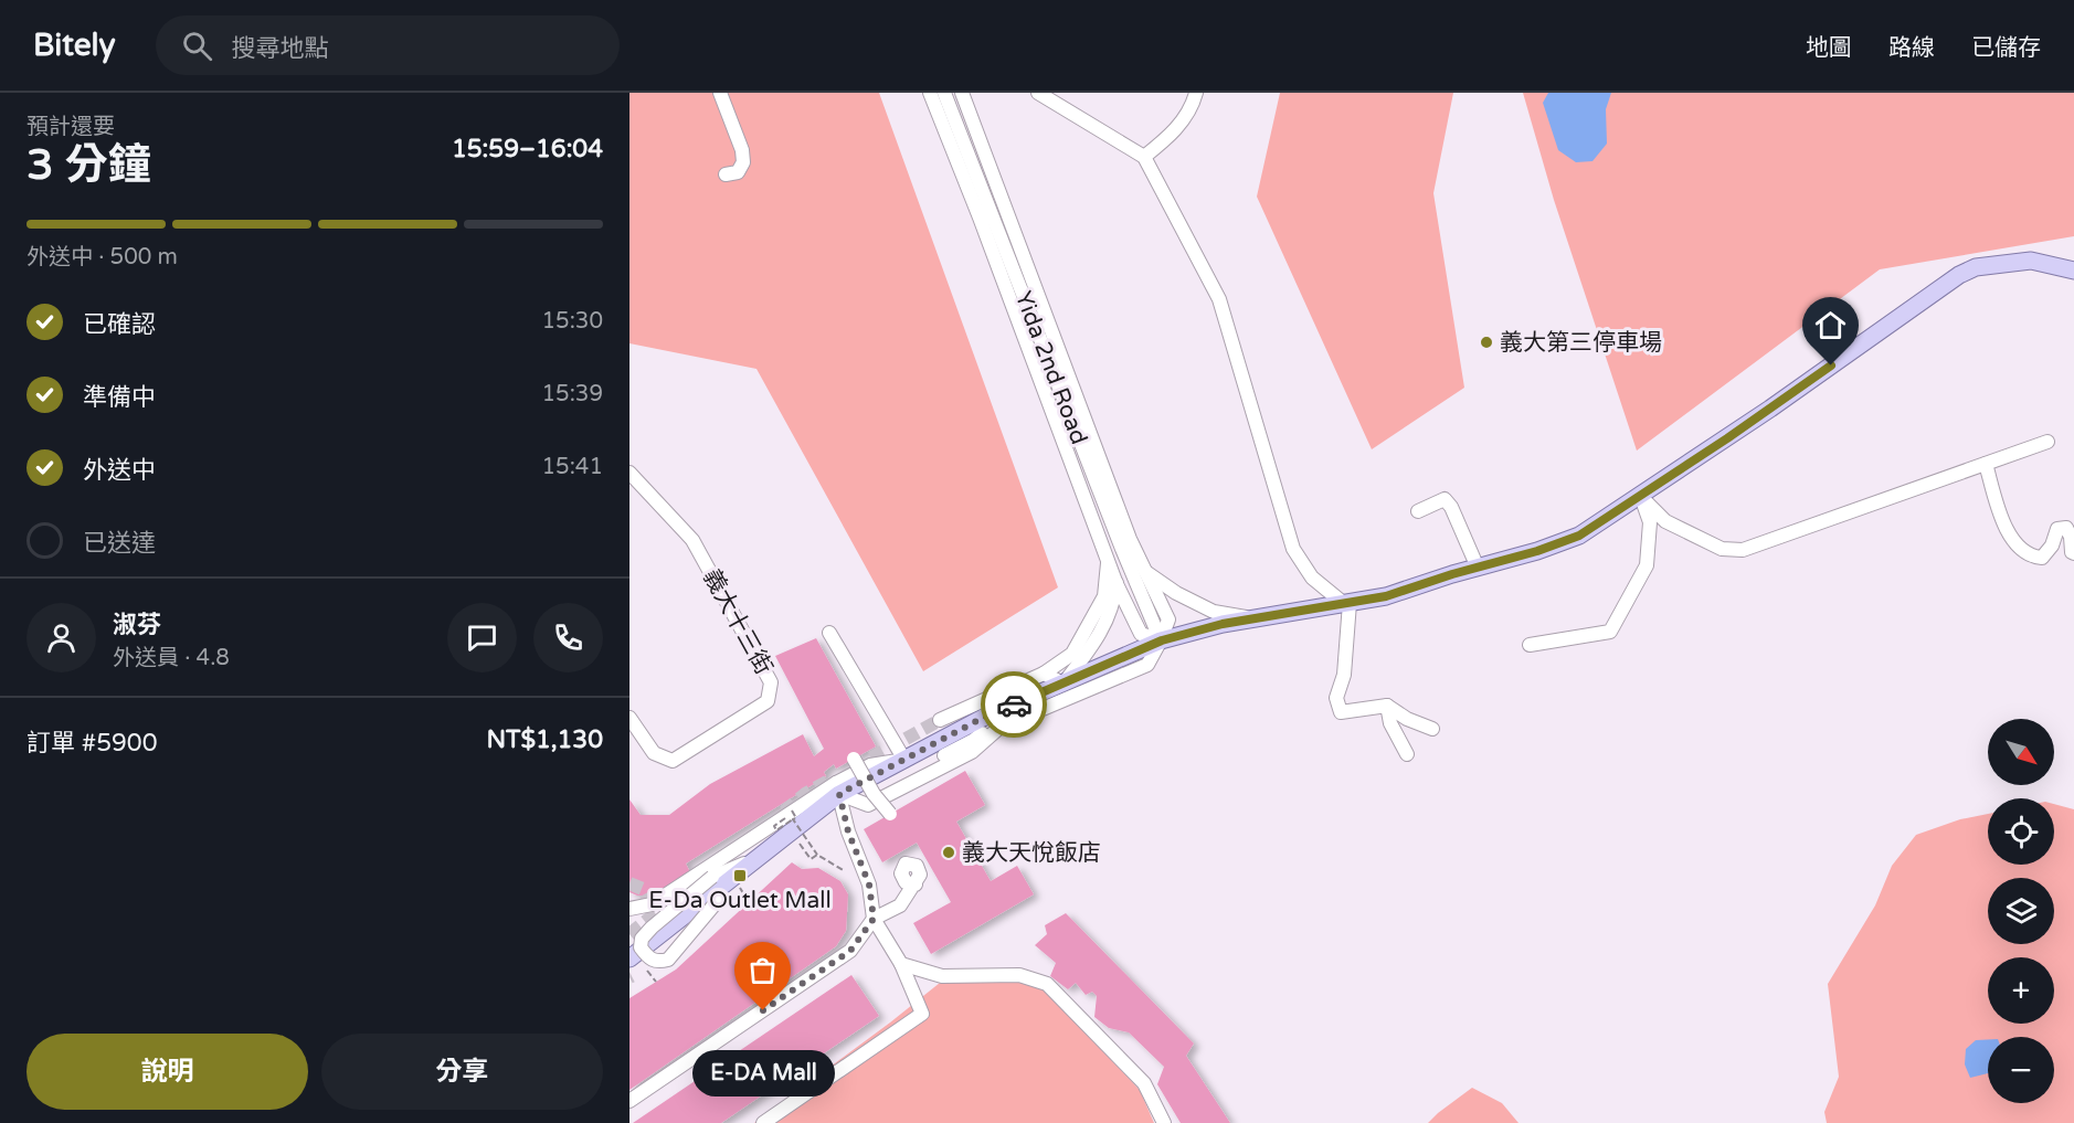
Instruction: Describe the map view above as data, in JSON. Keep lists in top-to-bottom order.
{
  "streets": {
    "street": ["Yida 2nd Road", "義大十三街"]
  },
  "places": {
    "other": ["義大第三停車場", "義大天悅飯店", "E-DA Mall"],
    "transit": ["E-Da Outlet Mall"]
  },
  "north": "bottom right",
  "page": {
    "header": "Bitely",
    "search": "搜尋地點",
    "nav": ["地圖", "路線", "已儲存"],
    "heading": ["3 分鐘", "預計還要", "15:59–16:04"],
    "panel": [
      "淑芬",
      "外送員 · 4.8",
      "訂單 #5900",
      "NT$1,130"
    ],
    "bar": "外送中 · 500 m",
    "list": [
      ["已確認", "15:30"],
      ["準備中", "15:39"],
      ["外送中", "15:41"],
      "已送達"
    ],
    "map_buttons": ["+", "−"],
    "buttons": ["說明", "分享"],
    "bubble": "E-DA Mall"
  }
}
